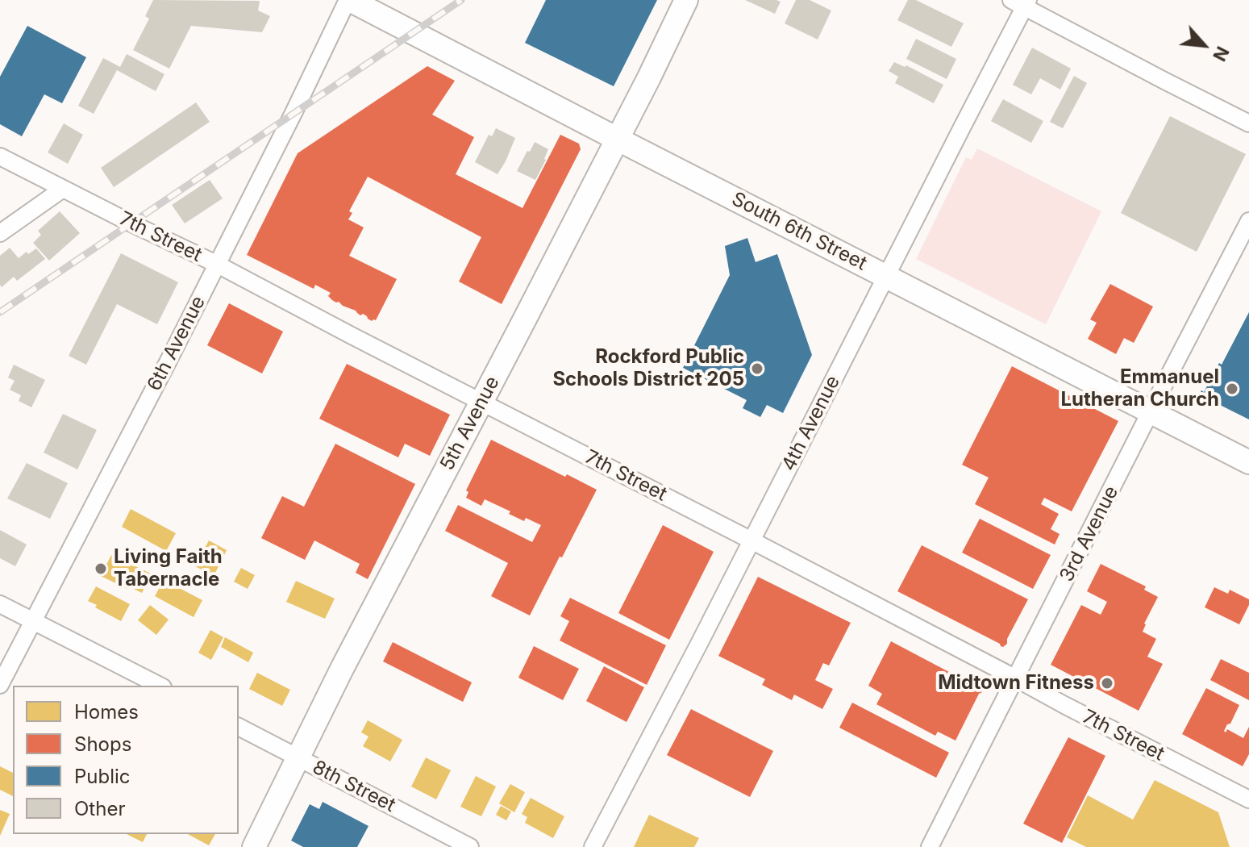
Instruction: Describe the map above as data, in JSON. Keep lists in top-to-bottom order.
{
  "streets": {
    "street": [
      "South 6th Street",
      "7th Street",
      "6th Avenue",
      "5th Avenue",
      "4th Avenue",
      "3rd Avenue",
      "8th Street"
    ]
  },
  "crossings": [
    ["South 6th Street", "6th Avenue"],
    ["South 6th Street", "5th Avenue"],
    ["South 6th Street", "4th Avenue"],
    ["South 6th Street", "3rd Avenue"],
    ["7th Street", "6th Avenue"],
    ["7th Street", "5th Avenue"],
    ["7th Street", "4th Avenue"],
    ["7th Street", "3rd Avenue"],
    ["5th Avenue", "8th Street"]
  ],
  "places": [
    "Rockford Public Schools District 205",
    "Emmanuel Lutheran Church",
    "Living Faith Tabernacle",
    "Midtown Fitness"
  ],
  "legend": [
    "Homes",
    "Shops",
    "Public",
    "Other"
  ],
  "north": "bottom right"
}
